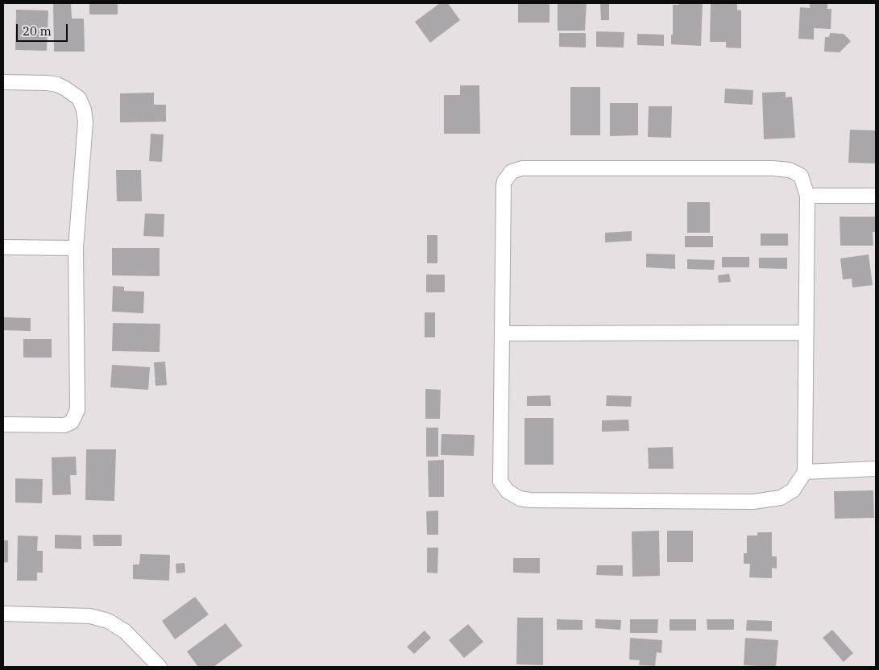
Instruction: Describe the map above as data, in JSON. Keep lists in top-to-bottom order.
{
  "scale_bar": "20 m"
}
